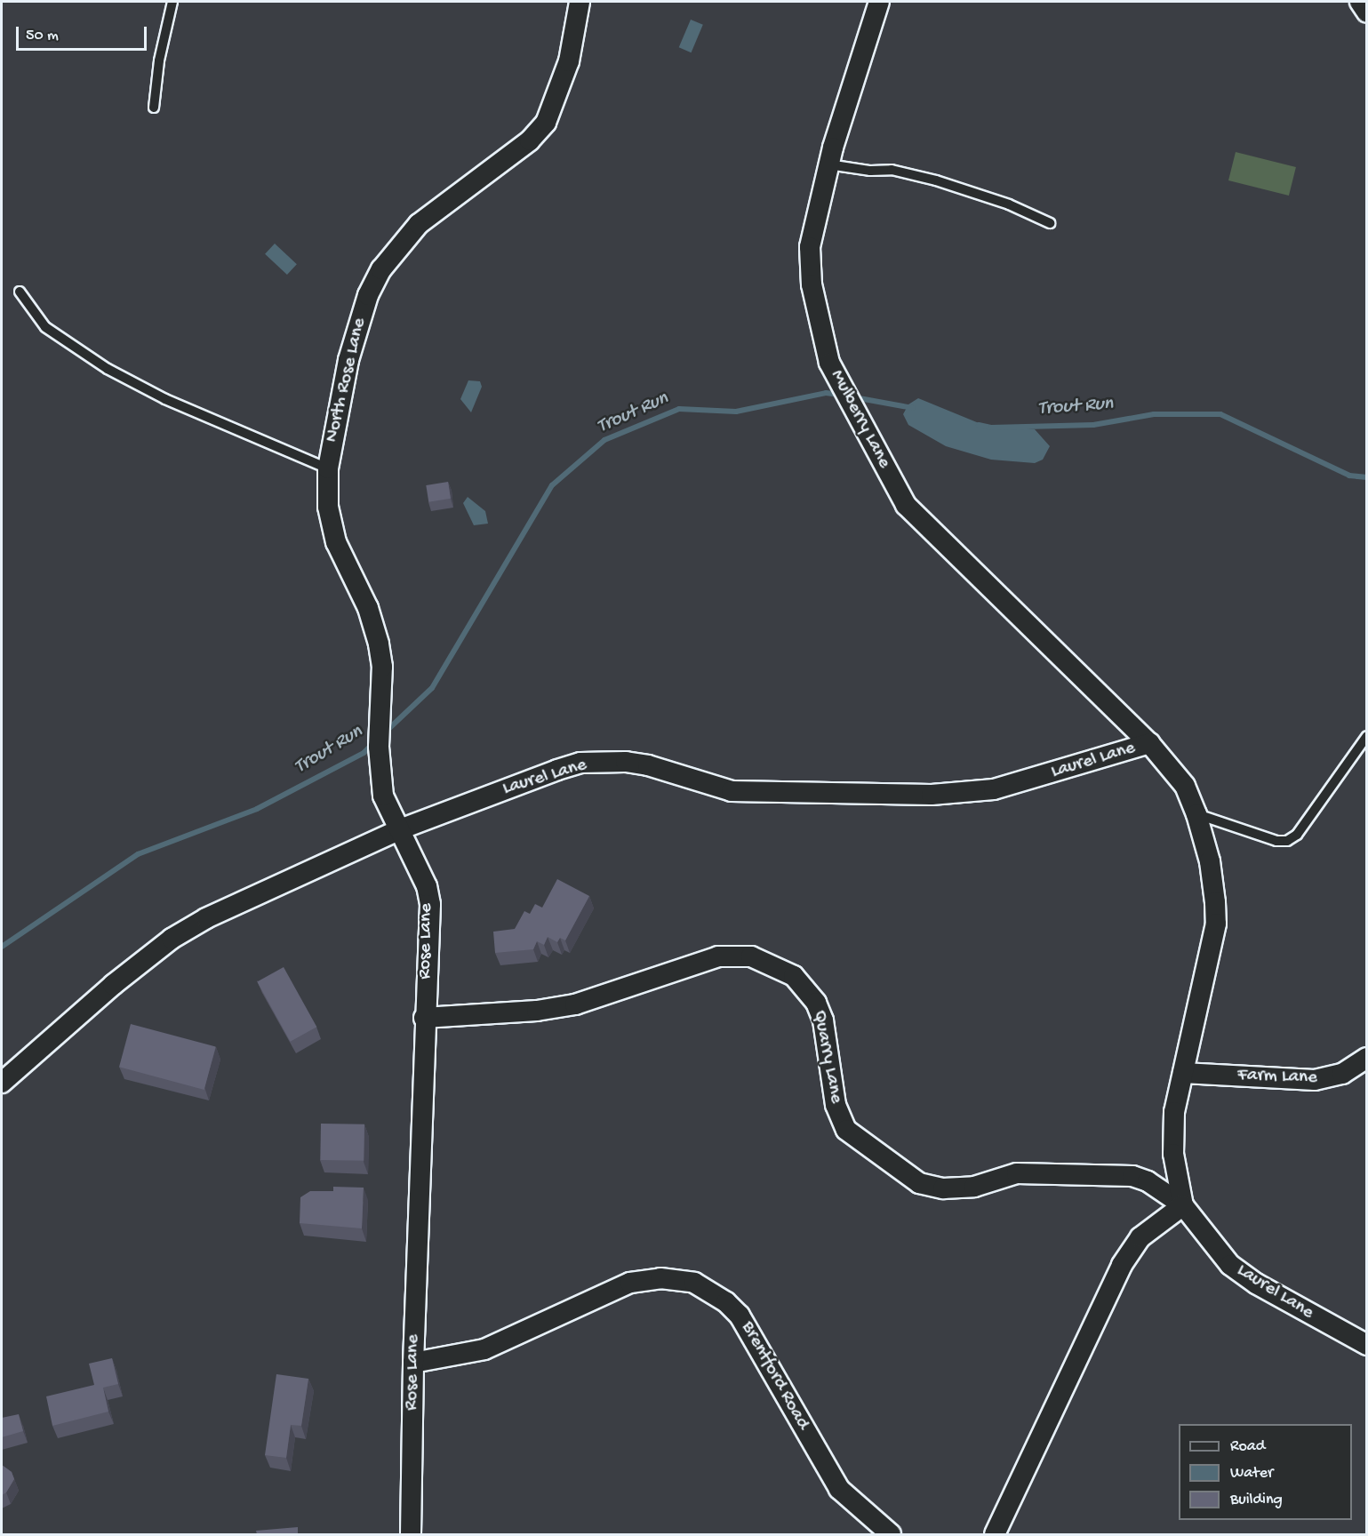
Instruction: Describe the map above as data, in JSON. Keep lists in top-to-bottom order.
{
  "streets": {
    "street": [
      "North Rose Lane",
      "Mulberry Lane",
      "Laurel Lane",
      "Rose Lane",
      "Quarry Lane",
      "Farm Lane",
      "Brentford Road"
    ]
  },
  "crossings": [
    ["North Rose Lane", "Laurel Lane"],
    ["North Rose Lane", "Rose Lane"],
    ["Mulberry Lane", "Laurel Lane"],
    ["Laurel Lane", "Rose Lane"],
    ["Laurel Lane", "Quarry Lane"],
    ["Laurel Lane", "Farm Lane"],
    ["Rose Lane", "Quarry Lane"],
    ["Rose Lane", "Brentford Road"]
  ],
  "water": ["Trout Run"],
  "legend": ["Road", "Water", "Building"],
  "scale_bar": "50 m"
}
